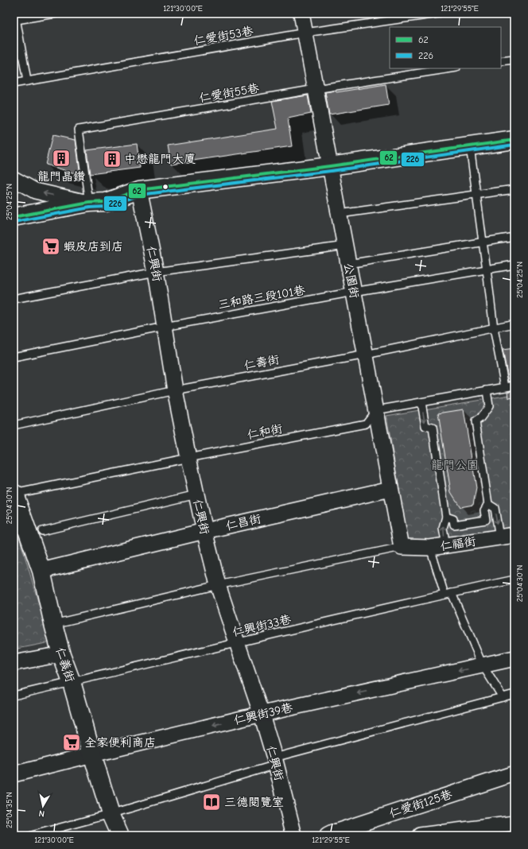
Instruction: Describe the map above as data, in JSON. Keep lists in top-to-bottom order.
{
  "streets": {
    "street": [
      "仁興街",
      "公園街",
      "仁昌街",
      "仁福街",
      "仁義街",
      "仁興街39巷",
      "仁愛街125巷"
    ],
    "lane": [
      "仁愛街53巷",
      "仁愛街55巷",
      "三和路三段101巷",
      "仁壽街",
      "仁和街",
      "仁興街33巷"
    ]
  },
  "crossings": [
    ["仁愛街53巷", "公園街"],
    ["仁愛街55巷", "公園街"],
    ["仁興街", "三和路三段101巷"],
    ["仁興街", "仁壽街"],
    ["仁興街", "仁和街"],
    ["仁興街", "仁昌街"],
    ["仁興街", "仁興街33巷"],
    ["仁興街", "仁興街39巷"],
    ["公園街", "三和路三段101巷"],
    ["公園街", "仁壽街"],
    ["公園街", "仁和街"],
    ["公園街", "仁昌街"],
    ["公園街", "仁福街"],
    ["仁和街", "仁義街"],
    ["仁昌街", "仁義街"],
    ["仁興街33巷", "仁義街"],
    ["仁義街", "仁興街39巷"]
  ],
  "one_way": ["仁興街39巷"],
  "parks": ["龍門公園"],
  "places": {
    "building": ["龍門晶鑽", "中懋龍門大廈"],
    "supermarket": ["蝦皮店到店", "全家便利商店"],
    "library": ["三德閱覽室"]
  },
  "lines": ["transit line 62", "transit line 226"],
  "legend": ["62", "226"],
  "north": "bottom",
  "coordinates": [
    "121°30'00\"E",
    "121°29'55\"E",
    "25°04'25\"N",
    "25°04'30\"N",
    "25°04'35\"N"
  ]
}
